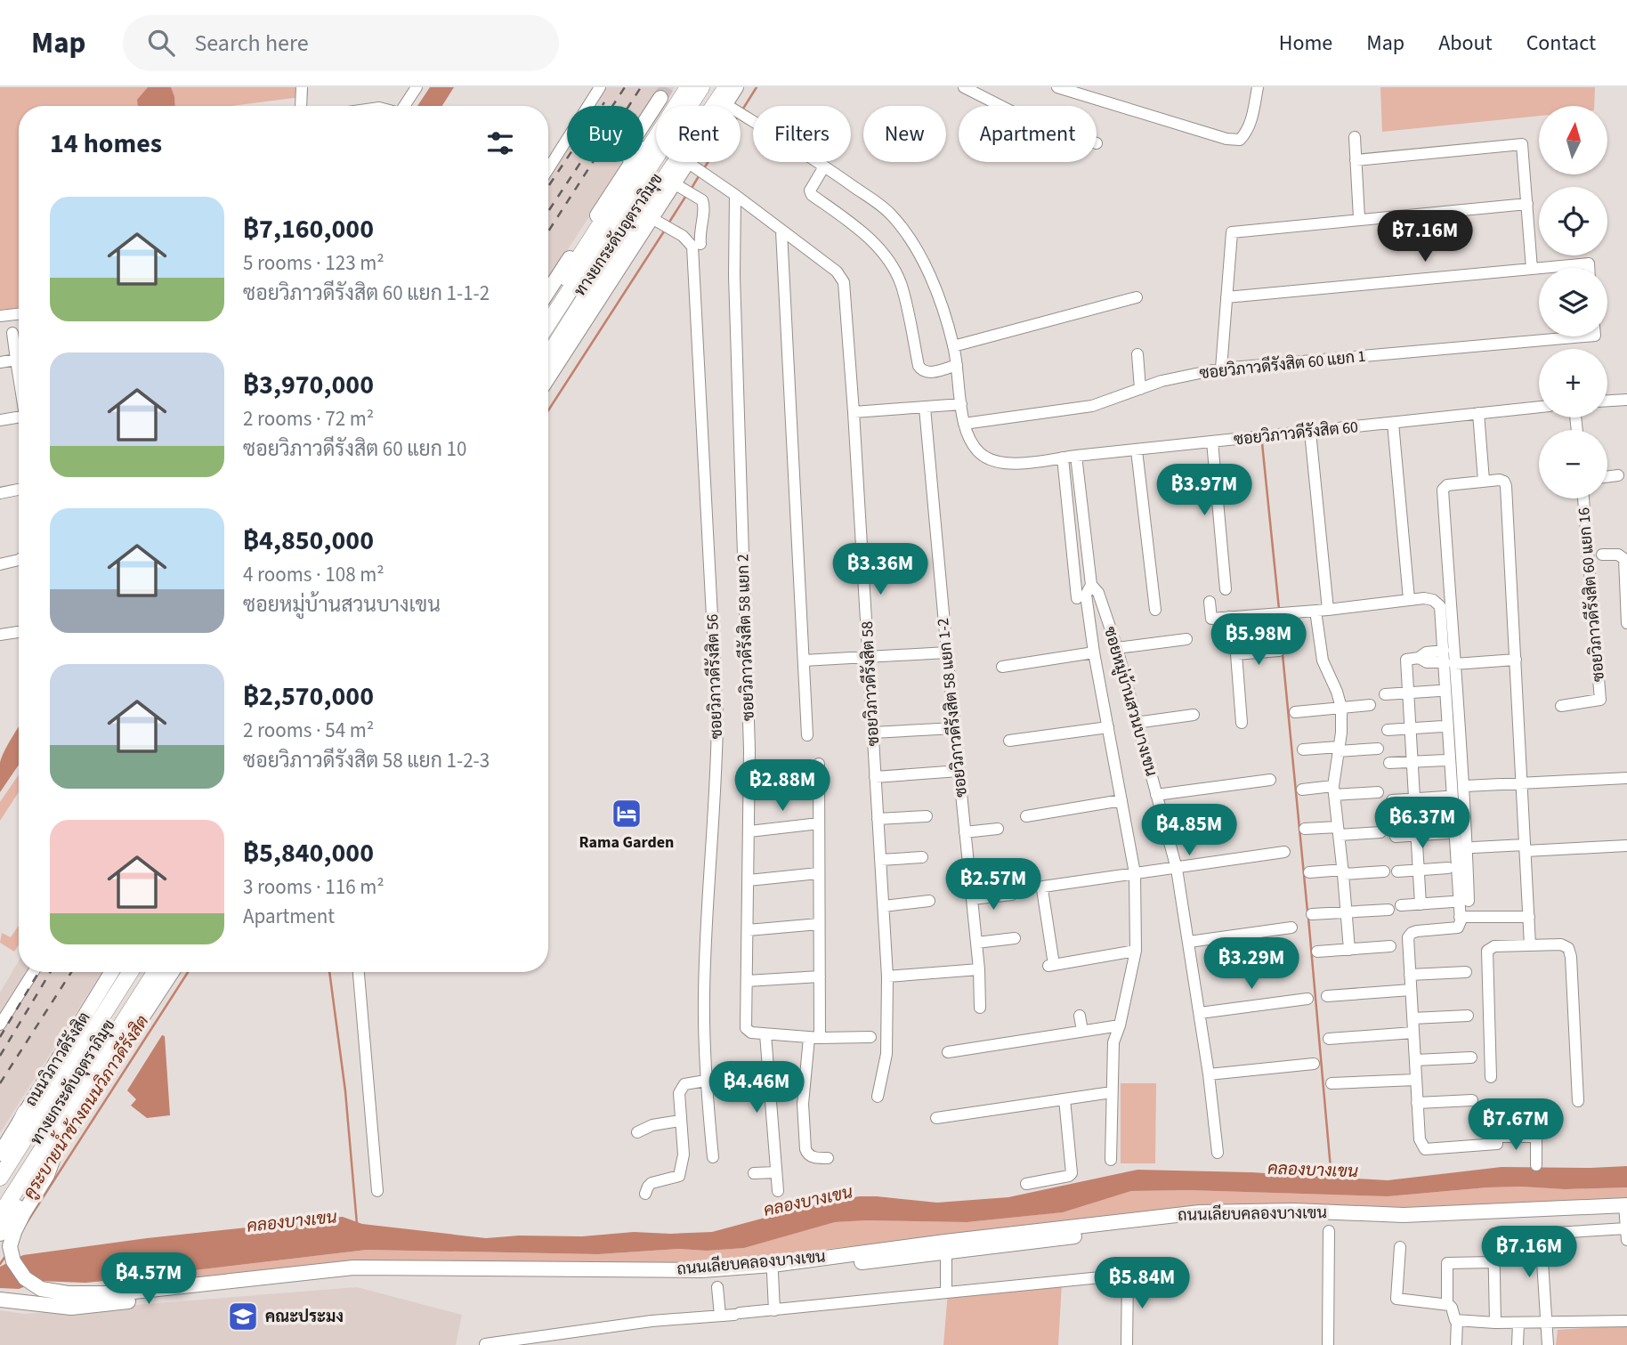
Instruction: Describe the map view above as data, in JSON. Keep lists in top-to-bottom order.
{
  "streets": {
    "highway": ["ทางยกระดับอุตราภิมุข", "ถนนวิภาวดีรังสิต"],
    "main road": ["ถนนเลียบคลองบางเขน"],
    "street": [
      "ซอยวิภาวดีรังสิต 60 แยก 1",
      "ซอยวิภาวดีรังสิต 60",
      "ซอยวิภาวดีรังสิต 60 แยก 16",
      "ซอยวิภาวดีรังสิต 58 แยก 2",
      "ซอยวิภาวดีรังสิต 56",
      "ซอยวิภาวดีรังสิต 58",
      "ซอยหมู่บ้านสวนบางเขน",
      "ซอยวิภาวดีรังสิต 58 แยก 1-2"
    ]
  },
  "crossings": [
    ["ซอยวิภาวดีรังสิต 60 แยก 1", "ซอยวิภาวดีรังสิต 60"],
    ["ซอยวิภาวดีรังสิต 60", "ซอยหมู่บ้านสวนบางเขน"],
    ["ซอยวิภาวดีรังสิต 58 แยก 2", "ซอยวิภาวดีรังสิต 58"]
  ],
  "water": ["คูระบายน้ำข้างถนนวิภาวดีรังสิต", "คลองบางเขน"],
  "places": {
    "hotel": ["Rama Garden"],
    "school or university": ["คณะประมง"]
  },
  "north": "top",
  "page": {
    "header": "Map",
    "search": "Search here",
    "nav": [
      "Home",
      "Map",
      "About",
      "Contact"
    ],
    "map_buttons": ["+", "−"],
    "chip": [
      "Buy",
      "Rent",
      "Filters",
      "New",
      "Apartment"
    ],
    "heading": "14 homes",
    "list": [
      {
        "name": "฿7,160,000",
        "note": "5 rooms · 123 m² · ซอยวิภาวดีรังสิต 60 แยก 1-1-2"
      },
      {
        "name": "฿3,970,000",
        "note": "2 rooms · 72 m² · ซอยวิภาวดีรังสิต 60 แยก 10"
      },
      {
        "name": "฿4,850,000",
        "note": "4 rooms · 108 m² · ซอยหมู่บ้านสวนบางเขน"
      },
      {
        "name": "฿2,570,000",
        "note": "2 rooms · 54 m² · ซอยวิภาวดีรังสิต 58 แยก 1-2-3"
      },
      {
        "name": "฿5,840,000",
        "note": "3 rooms · 116 m² · Apartment"
      }
    ],
    "price": [
      "฿7.16M",
      "฿3.97M",
      "฿3.36M",
      "฿5.98M",
      "฿2.88M",
      "฿6.37M",
      "฿4.85M",
      "฿2.57M",
      "฿3.29M",
      "฿4.46M",
      "฿7.67M",
      "฿7.16M",
      "฿4.57M",
      "฿5.84M"
    ]
  }
}
